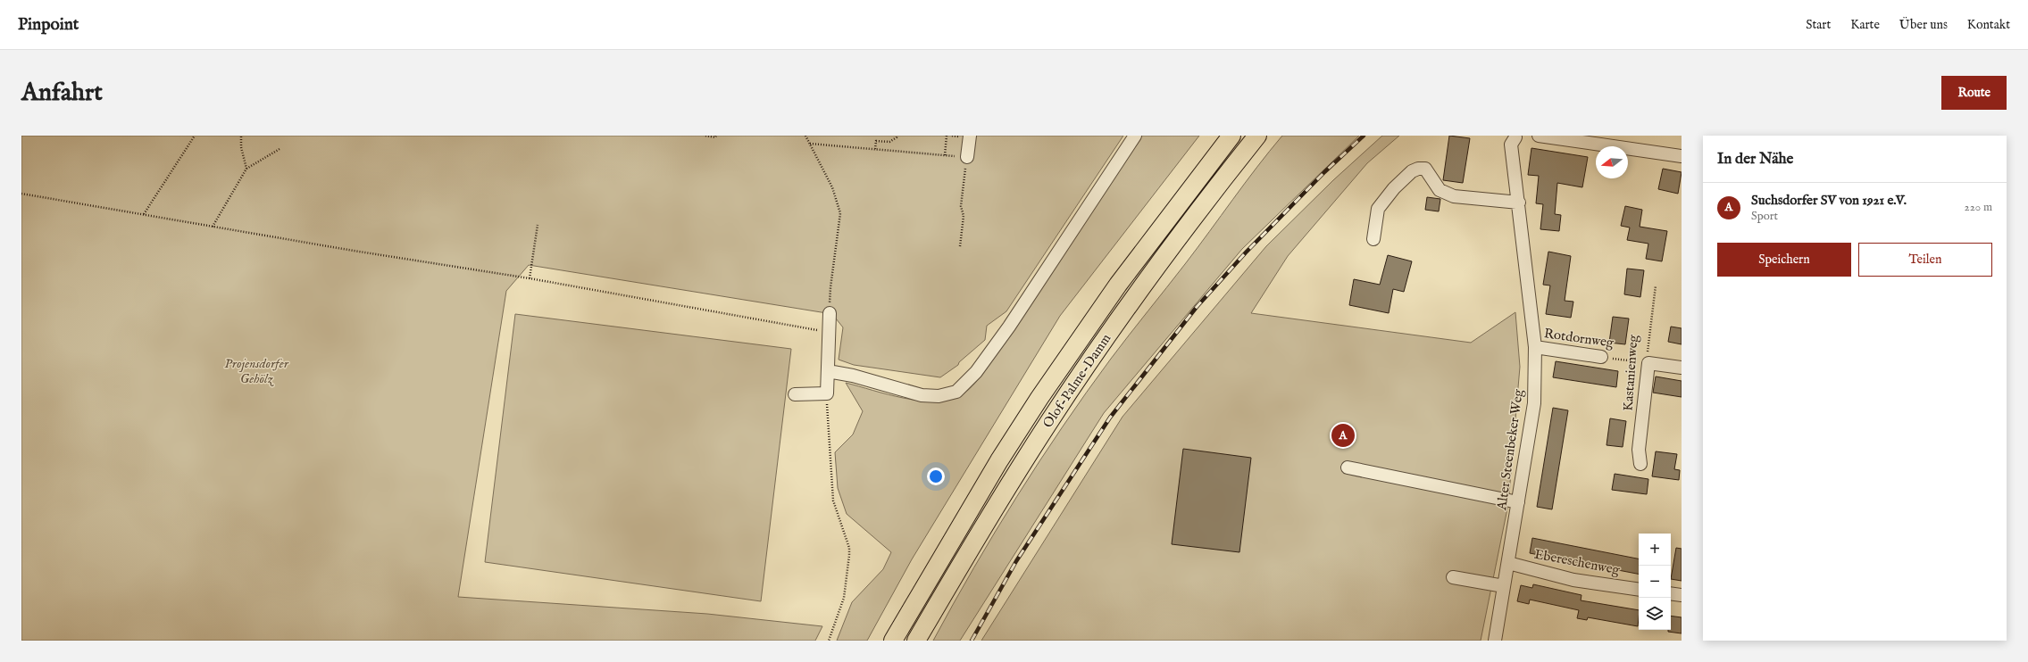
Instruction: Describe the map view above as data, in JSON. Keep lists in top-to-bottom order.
{
  "streets": {
    "highway": ["Olof-Palme-Damm"],
    "street": [
      "Rotdornweg",
      "Kastanienweg",
      "Alter Steenbeker Weg",
      "Ebereschenweg"
    ]
  },
  "crossings": [
    ["Rotdornweg", "Kastanienweg"],
    ["Rotdornweg", "Alter Steenbeker Weg"],
    ["Alter Steenbeker Weg", "Ebereschenweg"]
  ],
  "parks": ["Projensdorfer Gehölz"],
  "north": "left",
  "page": {
    "header": "Pinpoint",
    "nav": [
      "Start",
      "Karte",
      "Über uns",
      "Kontakt"
    ],
    "buttons": [
      "Route",
      ["Speichern", "Teilen"]
    ],
    "title": "Anfahrt",
    "heading": "In der Nähe",
    "list": [
      {
        "mark": "A",
        "name": "Suchsdorfer SV von 1921 e.V.",
        "note": "Sport",
        "value": "220 m"
      }
    ],
    "pins": "A",
    "map_buttons": ["+", "−"]
  }
}
